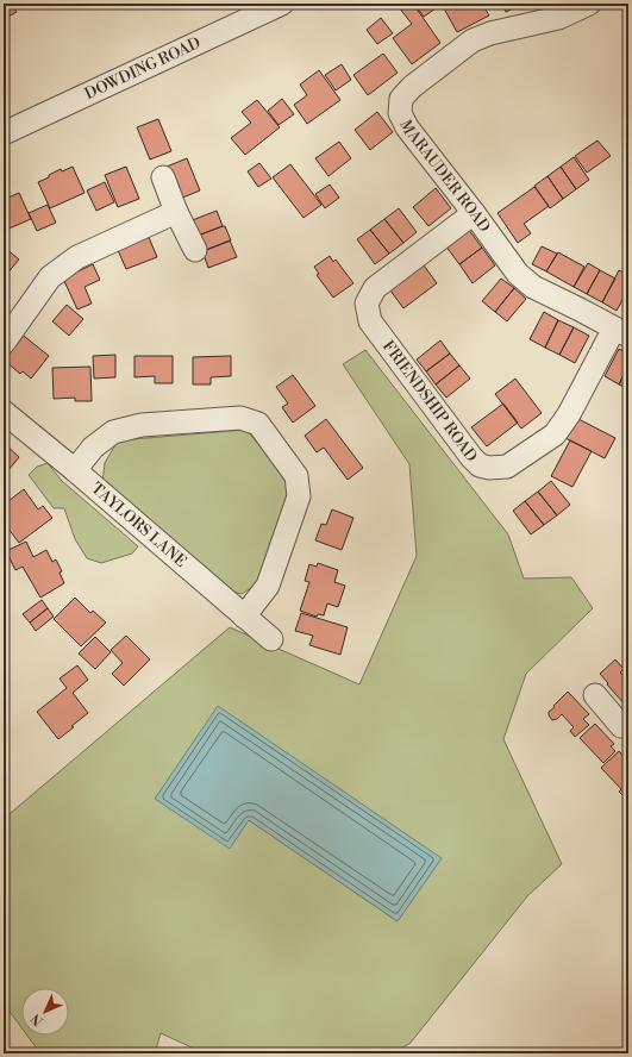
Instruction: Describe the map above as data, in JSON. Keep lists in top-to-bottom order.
{
  "streets": {
    "street": [
      "DOWDING ROAD",
      "MARAUDER ROAD",
      "FRIENDSHIP ROAD",
      "TAYLORS LANE"
    ]
  },
  "crossings": [
    ["MARAUDER ROAD", "FRIENDSHIP ROAD"]
  ],
  "north": "bottom left"
}
